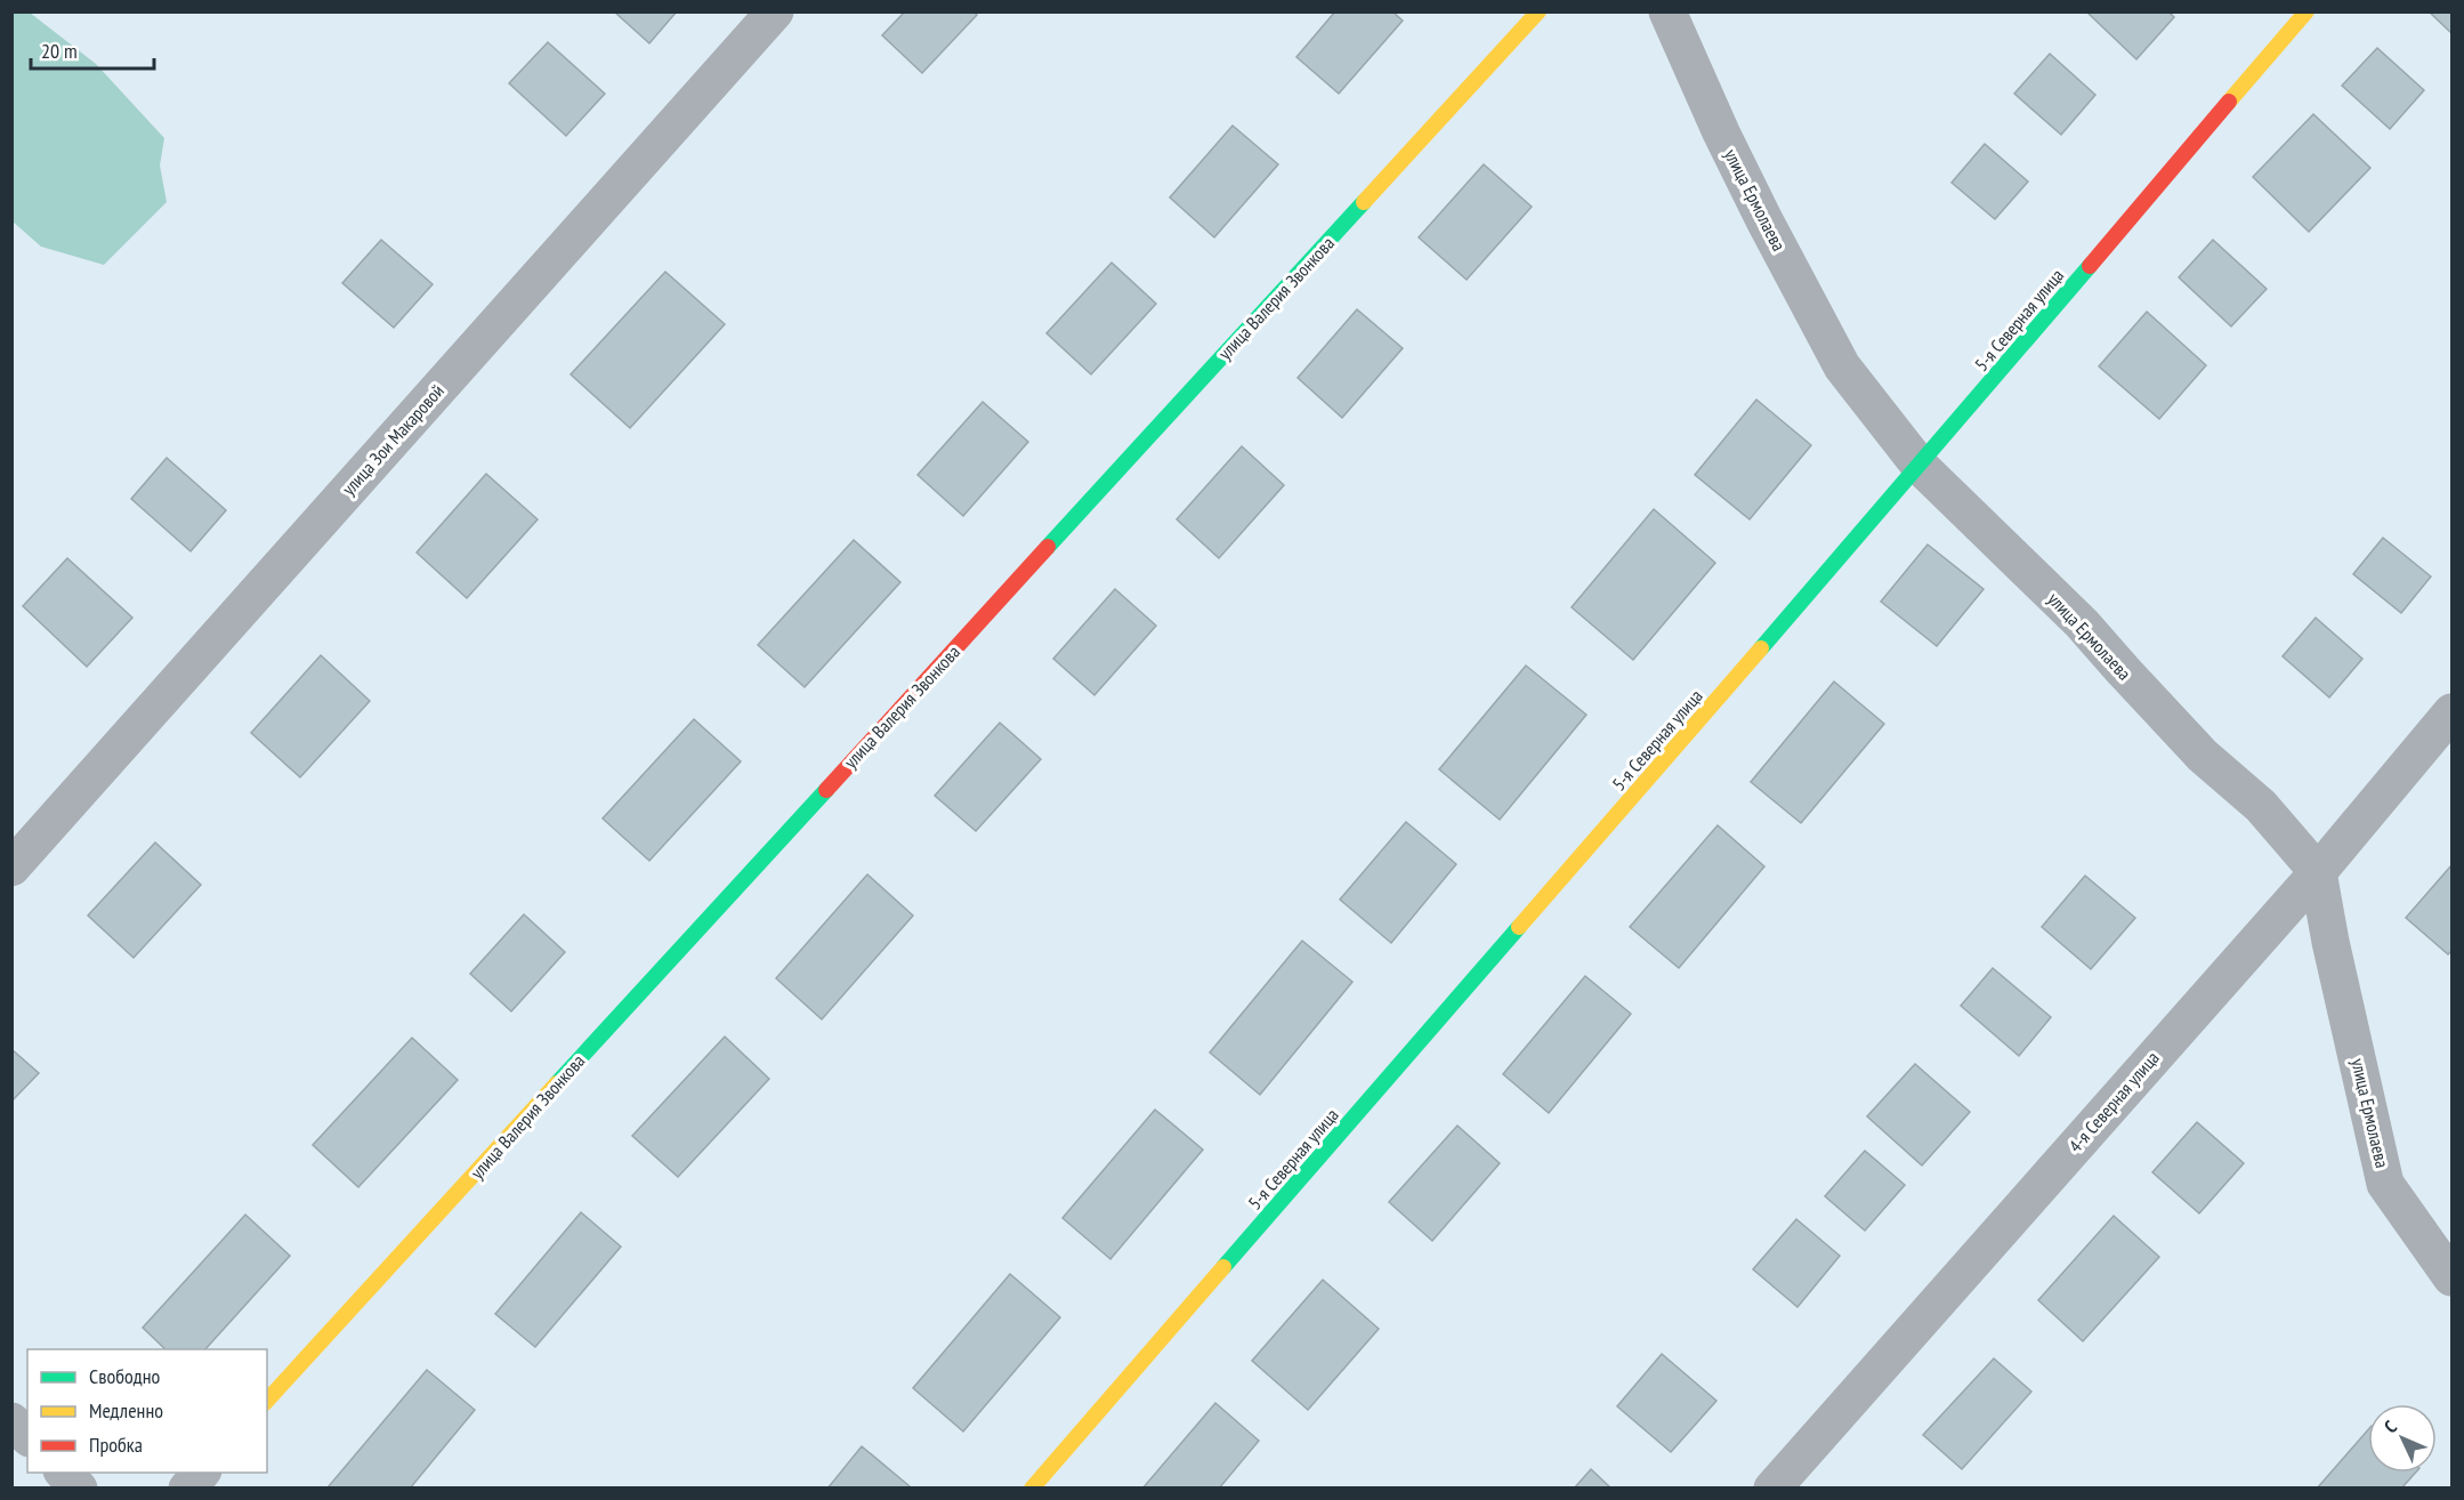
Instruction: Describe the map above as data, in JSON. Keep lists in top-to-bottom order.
{
  "streets": {
    "street": [
      "улица Ермолаева",
      "улица Валерия Звонкова",
      "5-я Северная улица",
      "улица Зои Макаровой",
      "4-я Северная улица"
    ]
  },
  "crossings": [
    ["улица Ермолаева", "5-я Северная улица"],
    ["улица Ермолаева", "4-я Северная улица"]
  ],
  "legend": ["Свободно", "Медленно", "Пробка"],
  "scale_bar": "20 m",
  "north": "top left"
}
